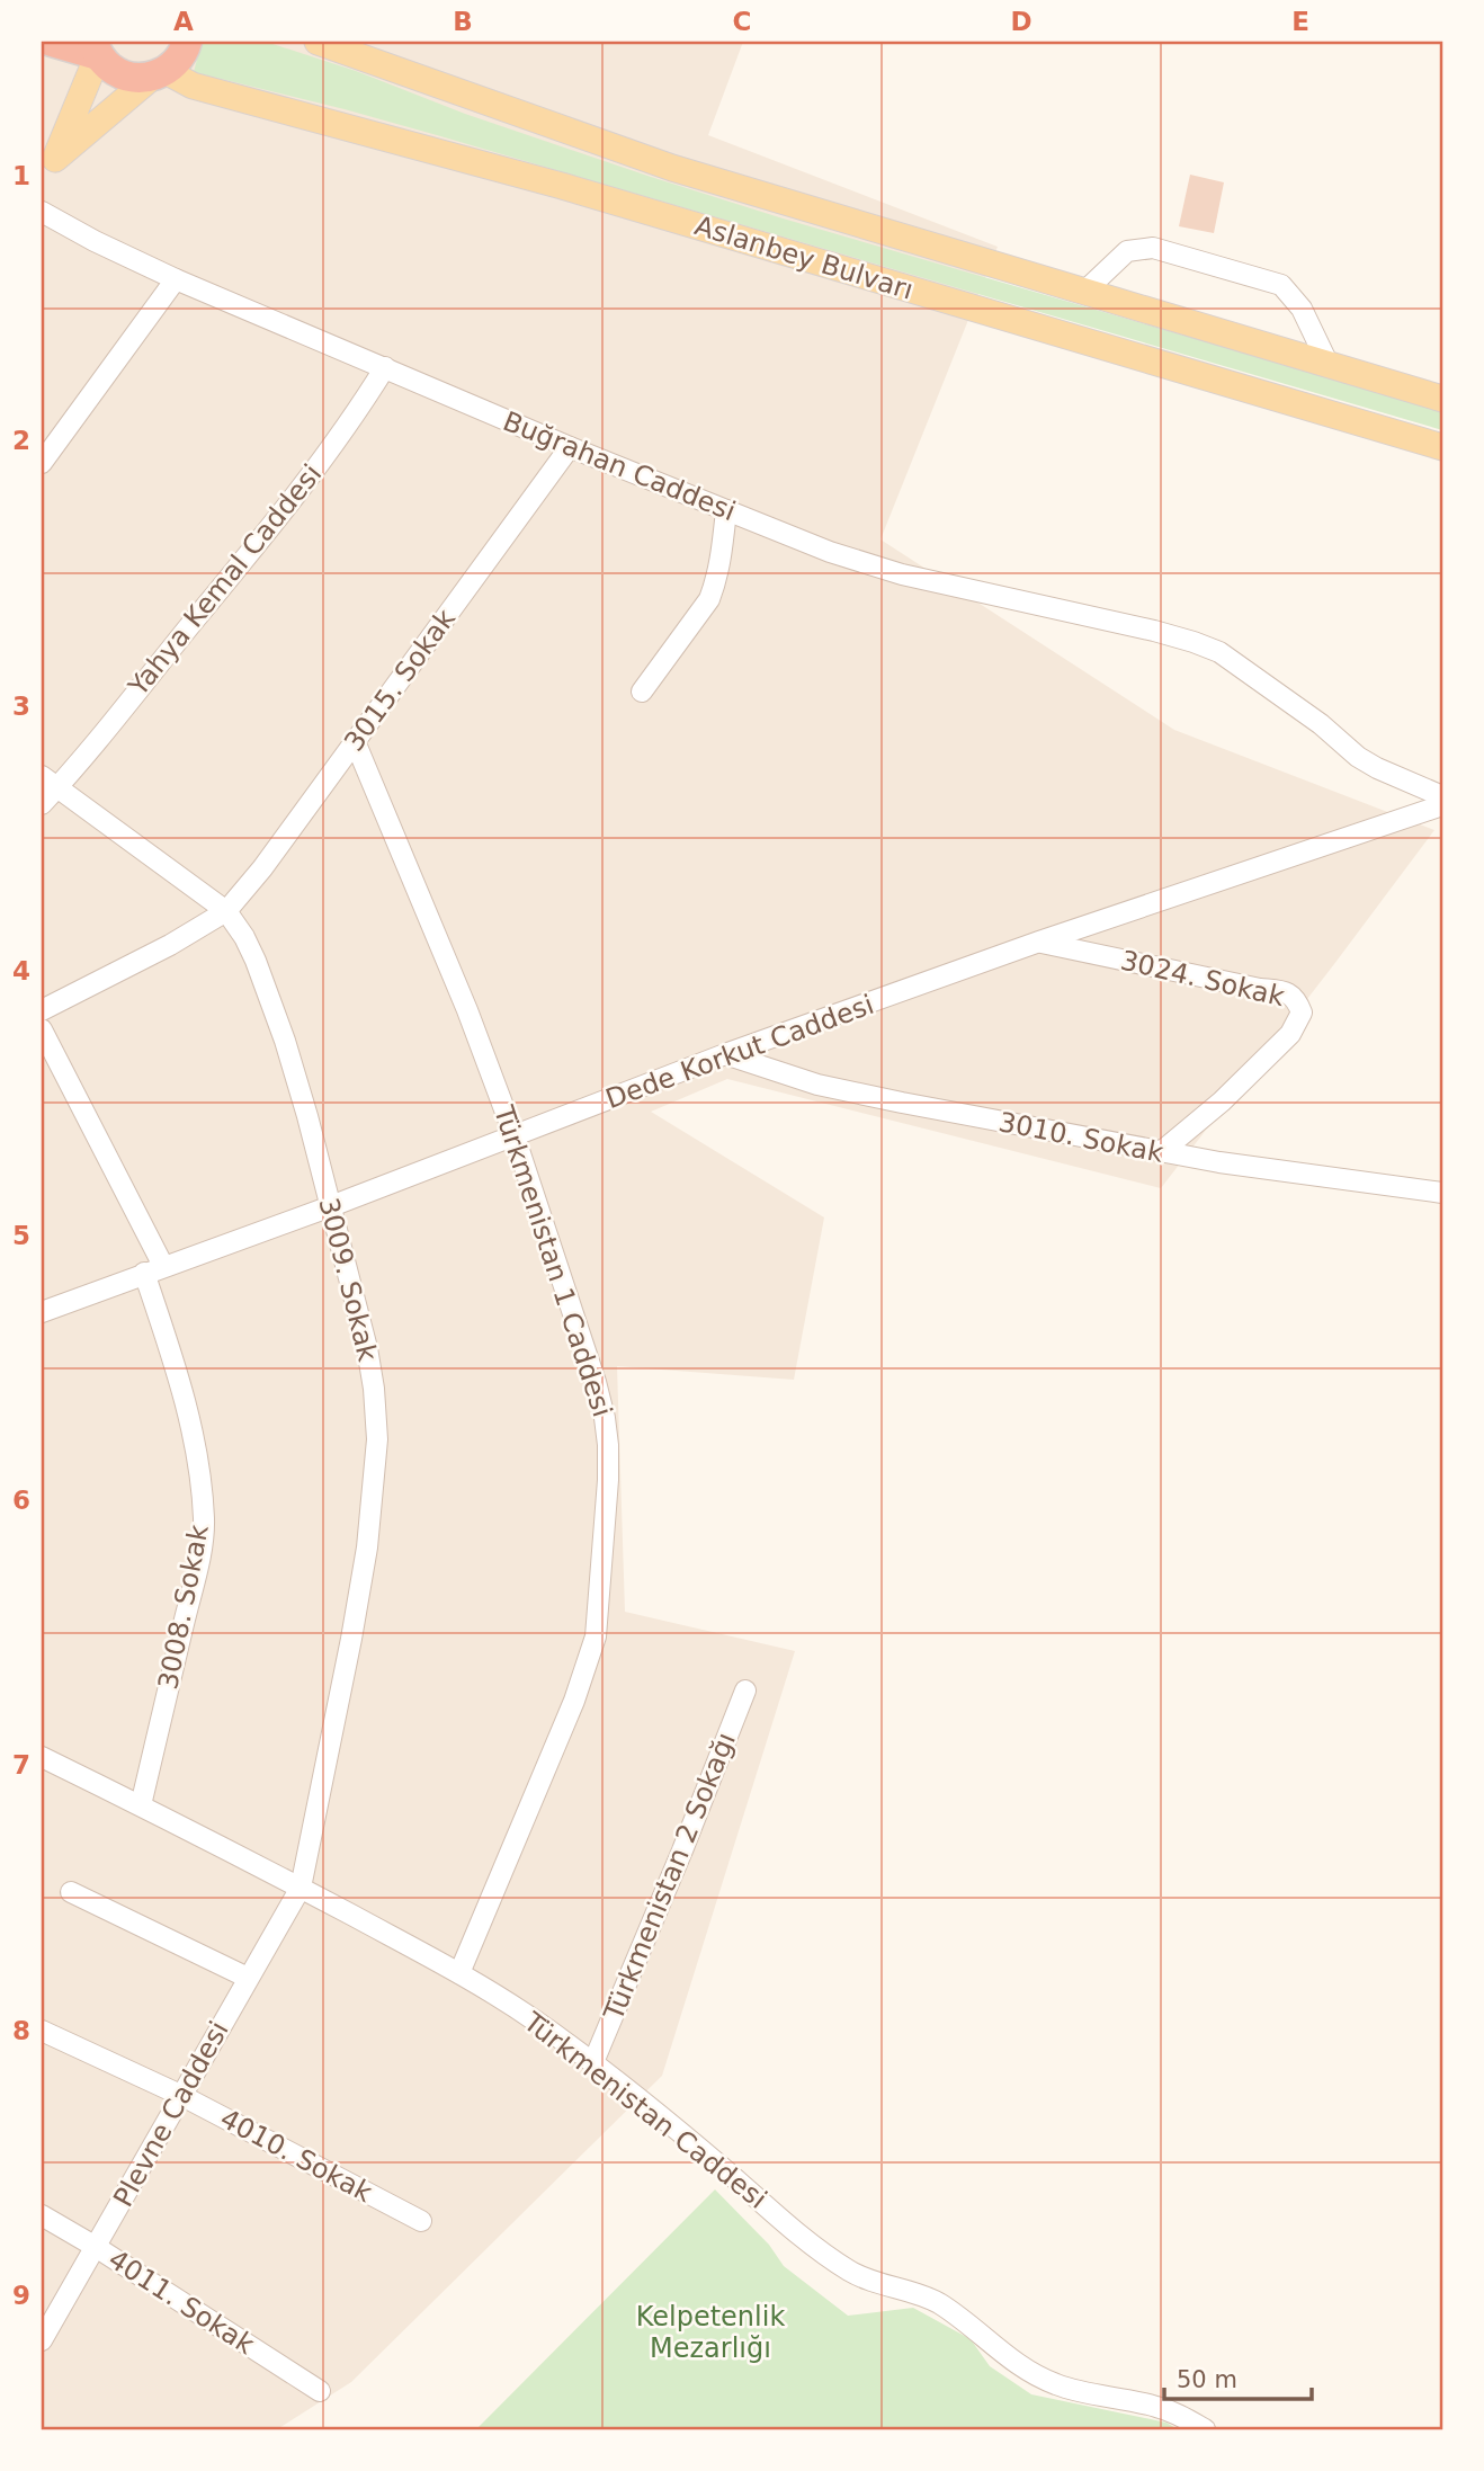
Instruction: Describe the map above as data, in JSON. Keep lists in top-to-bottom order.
{
  "streets": {
    "main road": ["Aslanbey Bulvarı"],
    "street": [
      "Buğrahan Caddesi",
      "Yahya Kemal Caddesi",
      "3015. Sokak",
      "3024. Sokak",
      "Dede Korkut Caddesi",
      "3010. Sokak",
      "Türkmenistan 1 Caddesi",
      "3009. Sokak",
      "3008. Sokak",
      "Türkmenistan 2 Sokağı",
      "Türkmenistan Caddesi",
      "Plevne Caddesi",
      "4010. Sokak",
      "4011. Sokak"
    ]
  },
  "crossings": [
    ["Buğrahan Caddesi", "Yahya Kemal Caddesi"],
    ["Buğrahan Caddesi", "3015. Sokak"],
    ["Yahya Kemal Caddesi", "3009. Sokak"],
    ["3015. Sokak", "Türkmenistan 1 Caddesi"],
    ["3015. Sokak", "3009. Sokak"],
    ["3024. Sokak", "Dede Korkut Caddesi"],
    ["3024. Sokak", "3010. Sokak"],
    ["Dede Korkut Caddesi", "3010. Sokak"],
    ["Dede Korkut Caddesi", "Türkmenistan 1 Caddesi"],
    ["Dede Korkut Caddesi", "3009. Sokak"],
    ["Dede Korkut Caddesi", "3008. Sokak"],
    ["Türkmenistan 1 Caddesi", "Türkmenistan Caddesi"],
    ["3009. Sokak", "Türkmenistan Caddesi"],
    ["3009. Sokak", "Plevne Caddesi"],
    ["3008. Sokak", "Türkmenistan Caddesi"],
    ["Türkmenistan 2 Sokağı", "Türkmenistan Caddesi"],
    ["Türkmenistan Caddesi", "Plevne Caddesi"],
    ["Plevne Caddesi", "4010. Sokak"],
    ["Plevne Caddesi", "4011. Sokak"]
  ],
  "parks": ["Kelpetenlik Mezarlığı"],
  "scale_bar": "50 m",
  "grid": {
    "columns": [
      "A",
      "B",
      "C",
      "D",
      "E"
    ],
    "rows": [
      "1",
      "2",
      "3",
      "4",
      "5",
      "6",
      "7",
      "8",
      "9"
    ]
  }
}
